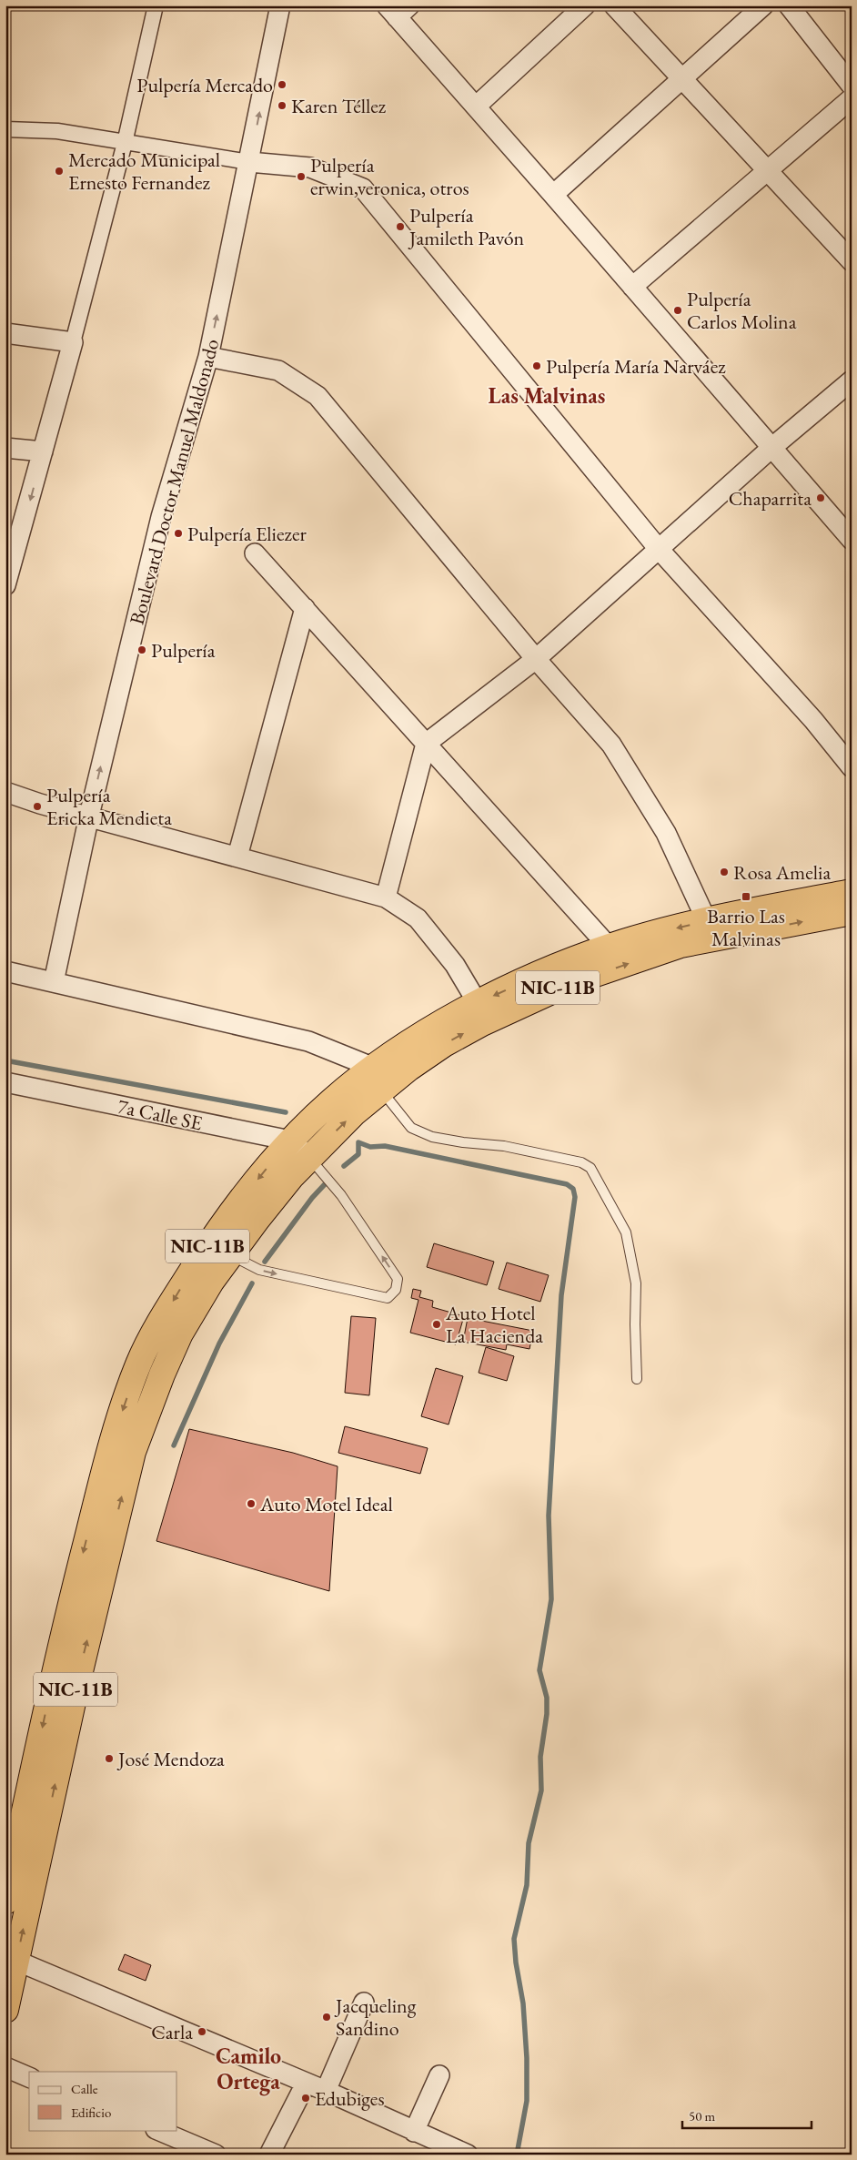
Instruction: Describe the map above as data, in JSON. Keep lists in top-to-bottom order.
{
  "streets": {
    "highway": ["NIC-11B"],
    "street": ["Boulevard Doctor Manuel Maldonado", "7a Calle SE"]
  },
  "crossings": [
    ["NIC-11B", "7a Calle SE"]
  ],
  "districts": ["Las Malvinas", "Camilo Ortega"],
  "places": {
    "other": [
      "Pulpería Mercado",
      "Karen Téllez",
      "Mercado Municipal Ernesto Fernandez",
      "Pulpería erwin,veronica, otros",
      "Pulpería Jamileth Pavón",
      "Pulpería Carlos Molina",
      "Pulpería María Narváez",
      "Chaparrita",
      "Pulpería Eliezer",
      "Pulpería",
      "Pulpería Ericka Mendieta",
      "Rosa Amelia",
      "Auto Hotel La Hacienda",
      "Auto Motel Ideal",
      "José Mendoza",
      "Jacqueling Sandino",
      "Carla",
      "Edubiges"
    ],
    "transit": ["Barrio Las Malvinas"]
  },
  "legend": ["Calle", "Edificio"],
  "scale_bar": "50 m"
}
